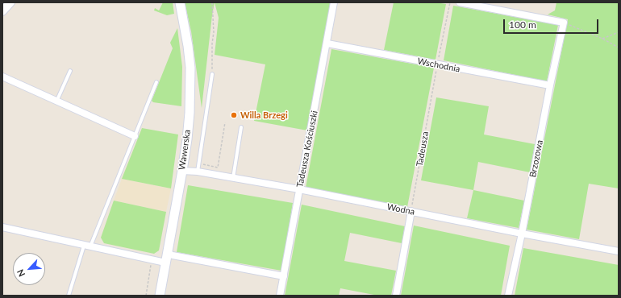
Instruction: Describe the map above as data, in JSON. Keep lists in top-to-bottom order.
{
  "streets": {
    "main road": ["Wawerska"],
    "street": [
      "Wschodnia",
      "Tadeusza Kościuszki",
      "Brzozowa",
      "Wodna"
    ],
    "path": ["Tadeusza"]
  },
  "crossings": [
    ["Wschodnia", "Tadeusza Kościuszki"],
    ["Wschodnia", "Tadeusza"],
    ["Wschodnia", "Brzozowa"],
    ["Tadeusza Kościuszki", "Wodna"],
    ["Tadeusza", "Wodna"],
    ["Wawerska", "Wodna"],
    ["Brzozowa", "Wodna"]
  ],
  "places": ["Willa Brzegi"],
  "scale_bar": "100 m",
  "north": "bottom left"
}
